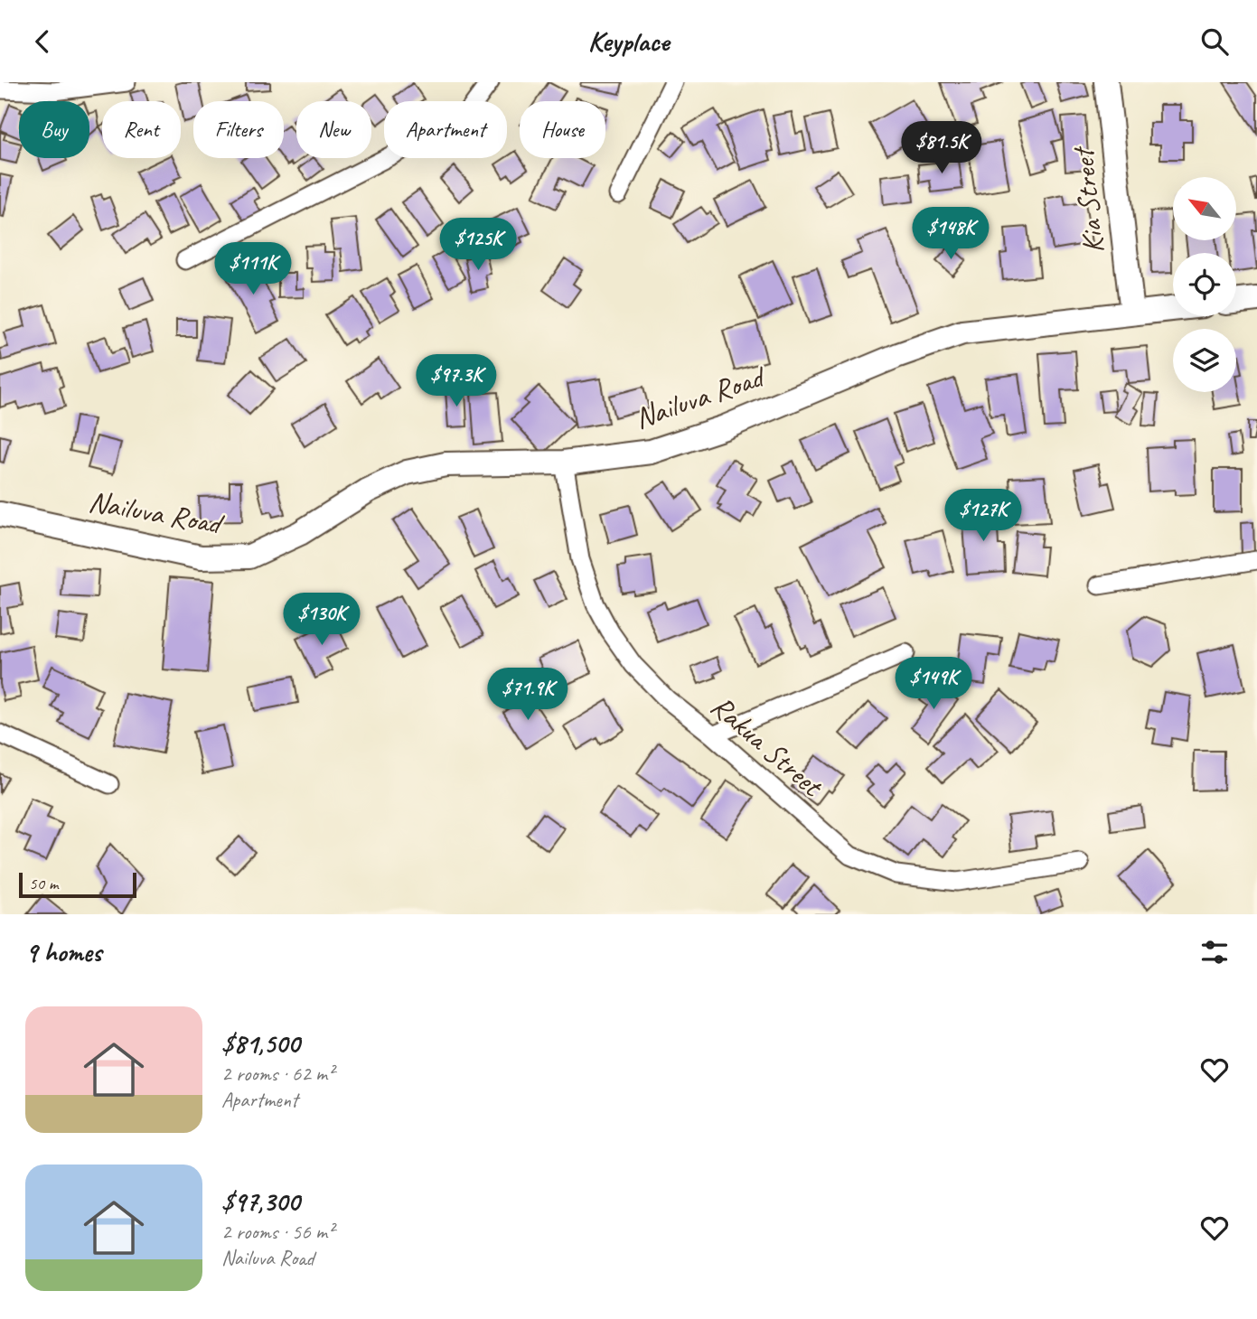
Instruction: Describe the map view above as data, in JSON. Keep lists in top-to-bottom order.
{
  "streets": {
    "main road": ["Kia Street", "Nailuva Road"],
    "street": ["Rakua Street"]
  },
  "crossings": [
    ["Kia Street", "Nailuva Road"],
    ["Nailuva Road", "Rakua Street"]
  ],
  "scale_bar": "50 m",
  "north": "top left",
  "page": {
    "header": "Keyplace",
    "chip": [
      "Buy",
      "Rent",
      "Filters",
      "New",
      "Apartment",
      "House"
    ],
    "price": [
      "$81.5K",
      "$148K",
      "$125K",
      "$111K",
      "$97.3K",
      "$127K",
      "$130K",
      "$149K",
      "$71.9K"
    ],
    "scale": "50 m",
    "heading": "9 homes",
    "list": [
      {
        "name": "$81,500",
        "note": "2 rooms · 62 m² · Apartment"
      },
      {
        "name": "$97,300",
        "note": "2 rooms · 56 m² · Nailuva Road"
      }
    ]
  }
}
